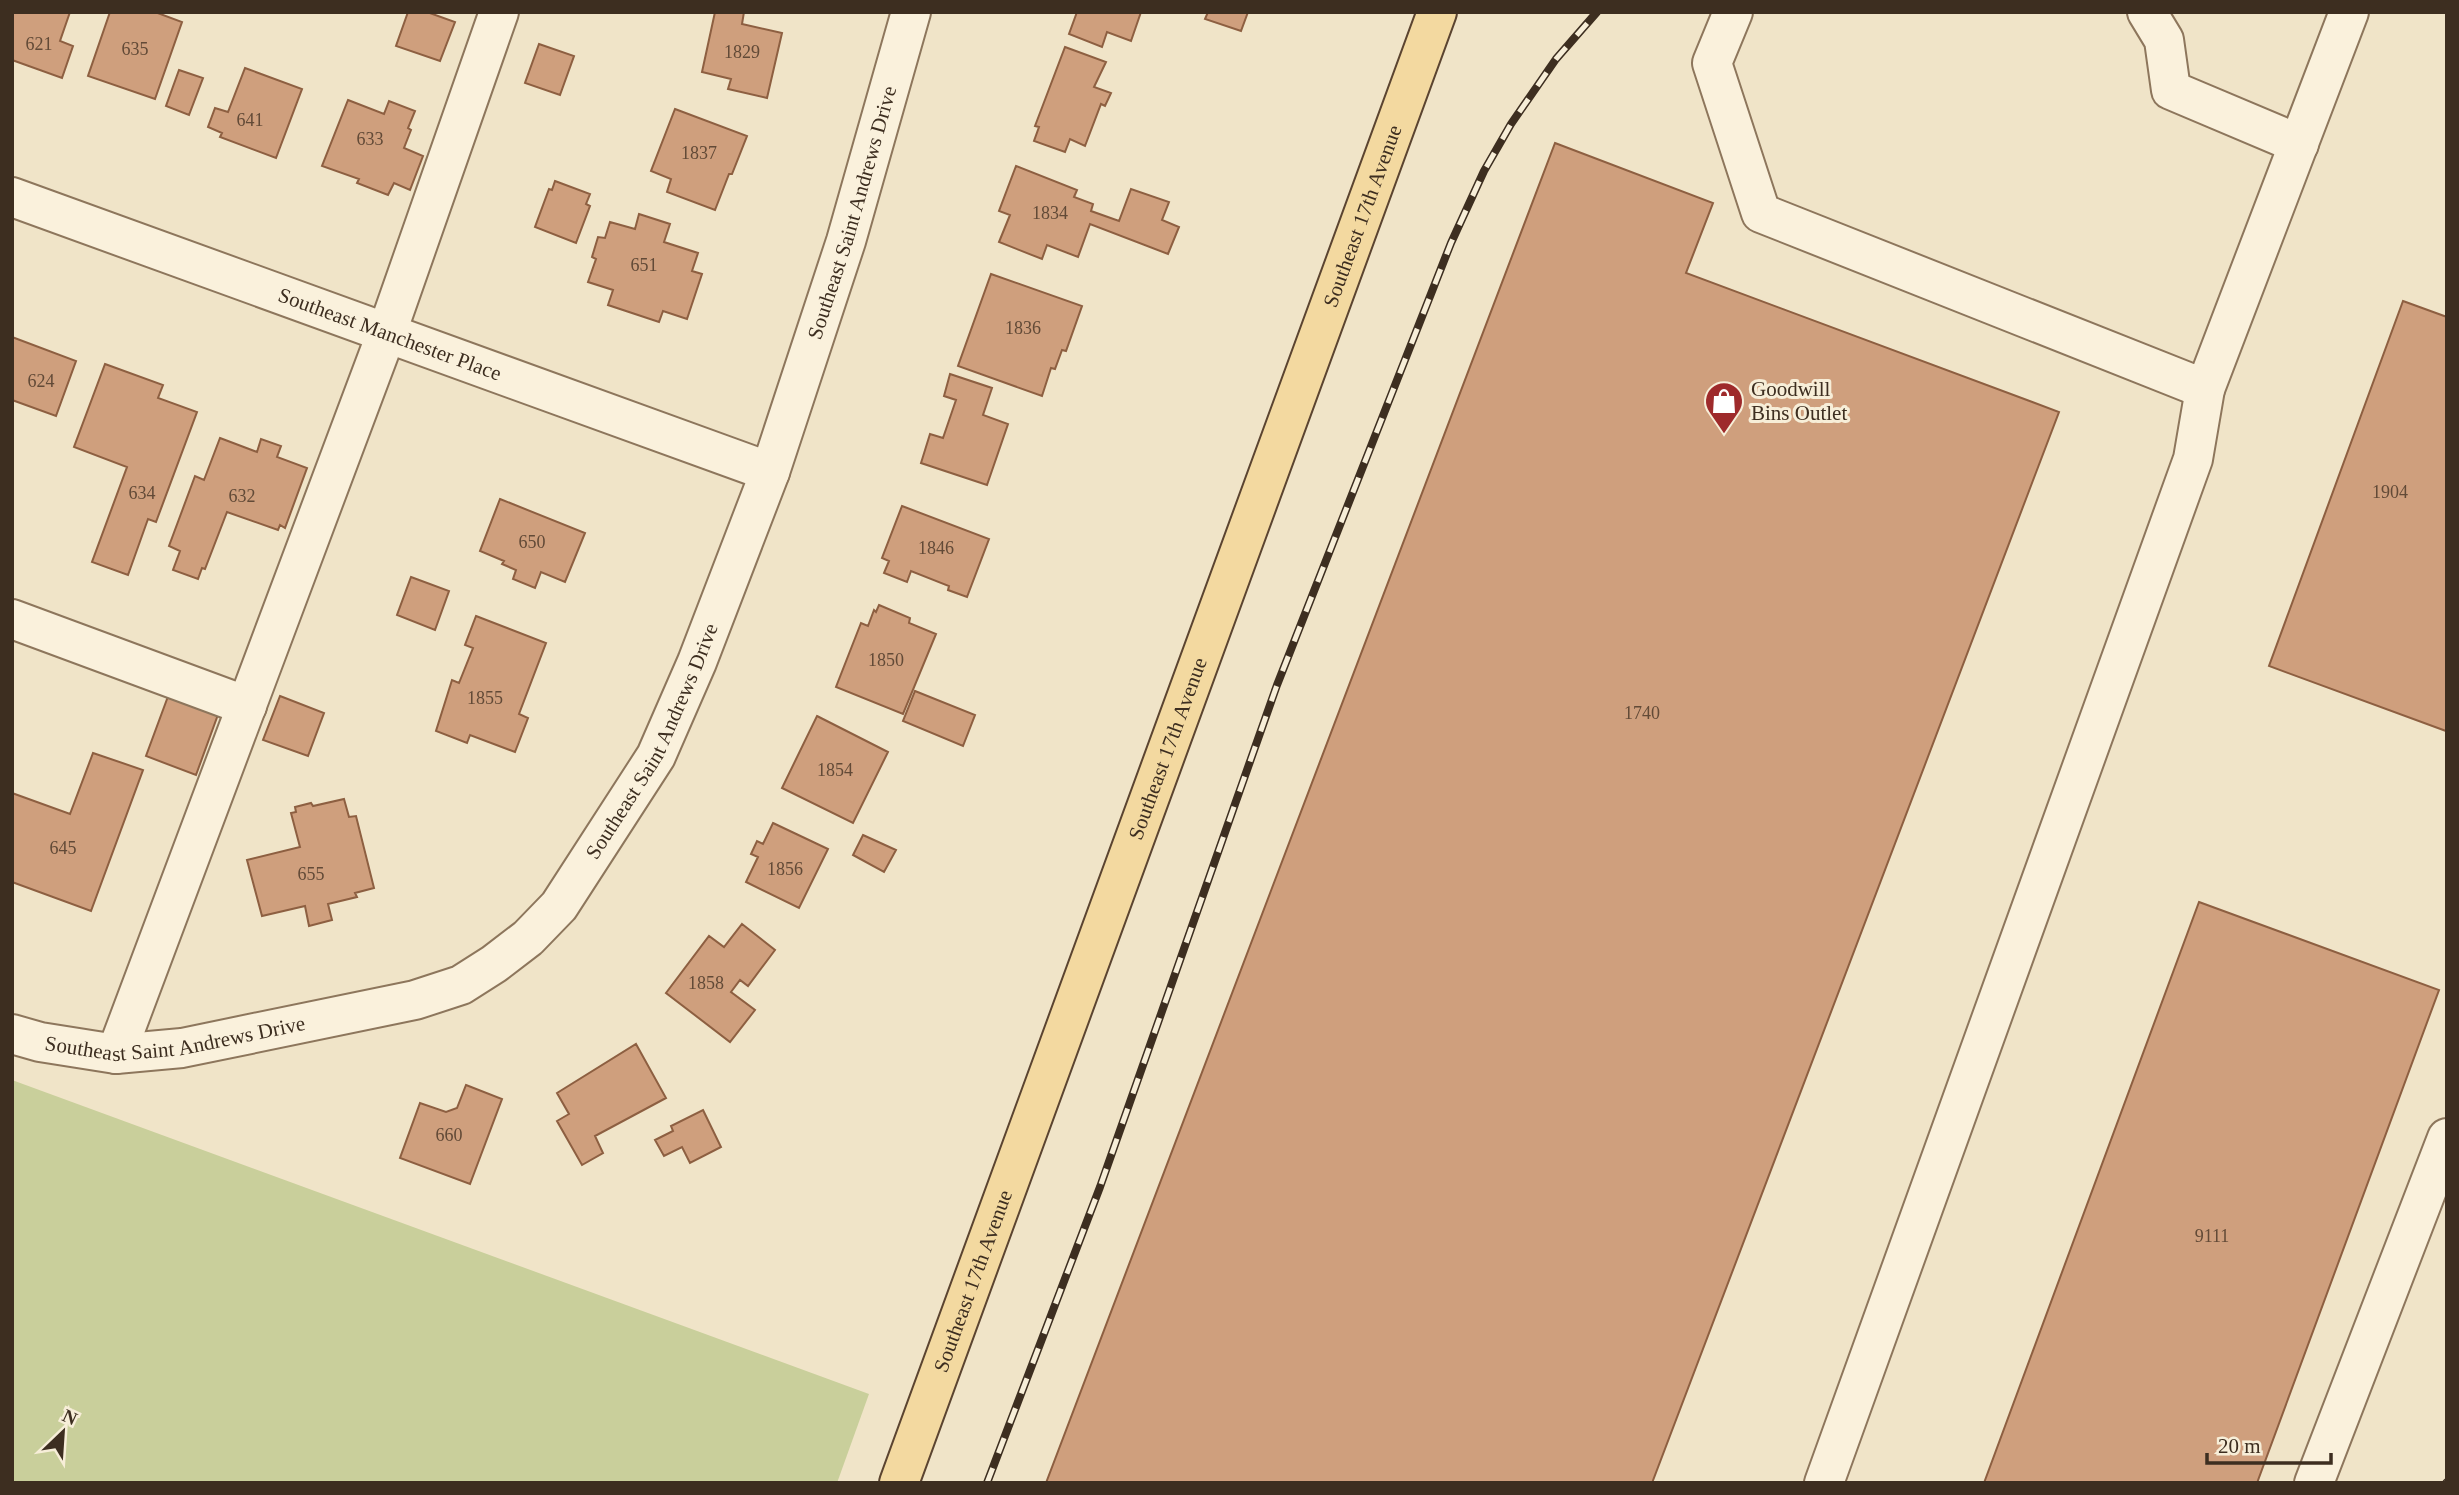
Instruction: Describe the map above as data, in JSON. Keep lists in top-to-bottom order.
{
  "streets": {
    "main road": ["Southeast 17th Avenue"],
    "street": ["Southeast Saint Andrews Drive", "Southeast Manchester Place"]
  },
  "crossings": [
    ["Southeast Saint Andrews Drive", "Southeast Manchester Place"]
  ],
  "places": {
    "shop": ["Goodwill Bins Outlet"]
  },
  "house_numbers": [
    "621",
    "635",
    "1829",
    "641",
    "633",
    "1837",
    "1834",
    "651",
    "1836",
    "624",
    "1904",
    "634",
    "632",
    "650",
    "1846",
    "1850",
    "1855",
    "1740",
    "1854",
    "645",
    "1856",
    "655",
    "1858",
    "660",
    "9111"
  ],
  "scale_bar": "20 m",
  "north": "top right"
}
